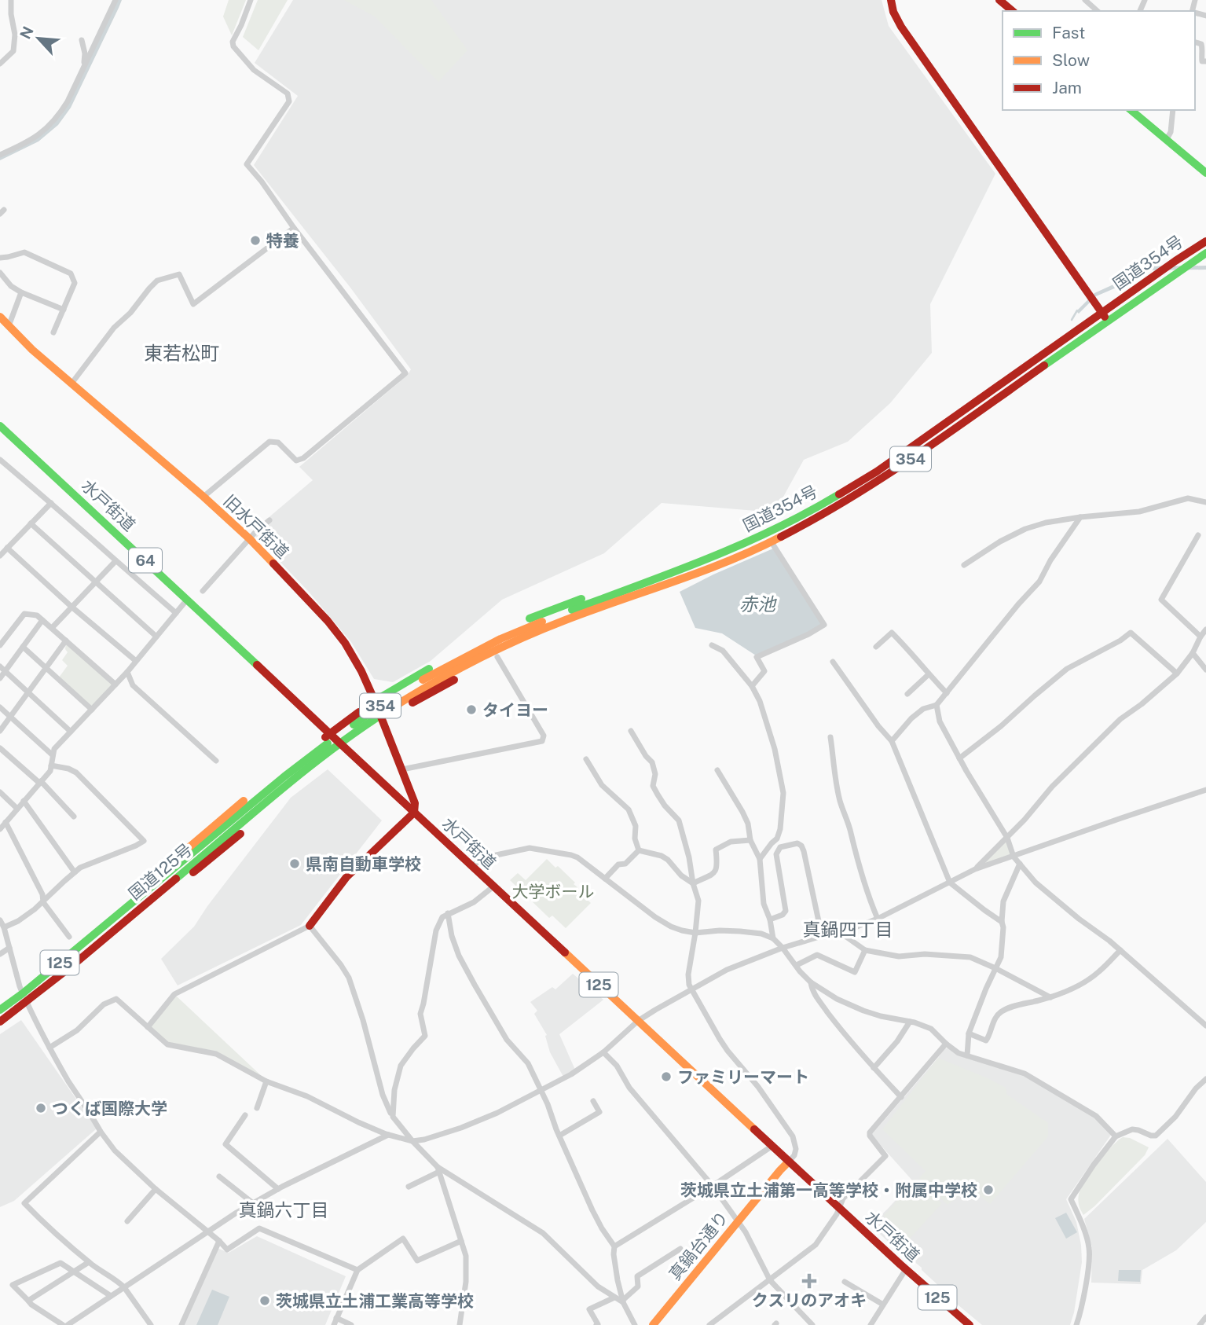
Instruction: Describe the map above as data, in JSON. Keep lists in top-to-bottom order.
{
  "streets": {
    "main road": [
      "国道354号",
      "354",
      "水戸街道",
      "旧水戸街道",
      "64",
      "国道125号",
      "125",
      "真鍋台通り"
    ]
  },
  "crossings": [
    ["国道354号", "水戸街道"],
    ["国道354号", "国道125号"],
    ["国道354号", "125"],
    ["水戸街道", "旧水戸街道"],
    ["水戸街道", "国道125号"],
    ["水戸街道", "125"],
    ["水戸街道", "真鍋台通り"],
    ["国道125号", "125"]
  ],
  "districts": ["東若松町", "真鍋四丁目", "真鍋六丁目"],
  "water": ["赤池"],
  "parks": ["大学ボール"],
  "places": {
    "other": [
      "特養",
      "タイヨー",
      "県南自動車学校",
      "ファミリーマート",
      "つくば国際大学",
      "茨城県立土浦第一高等学校・附属中学校",
      "茨城県立土浦工業高等学校"
    ],
    "health": ["クスリのアオキ"]
  },
  "legend": ["Fast", "Slow", "Jam"],
  "north": "top left"
}
